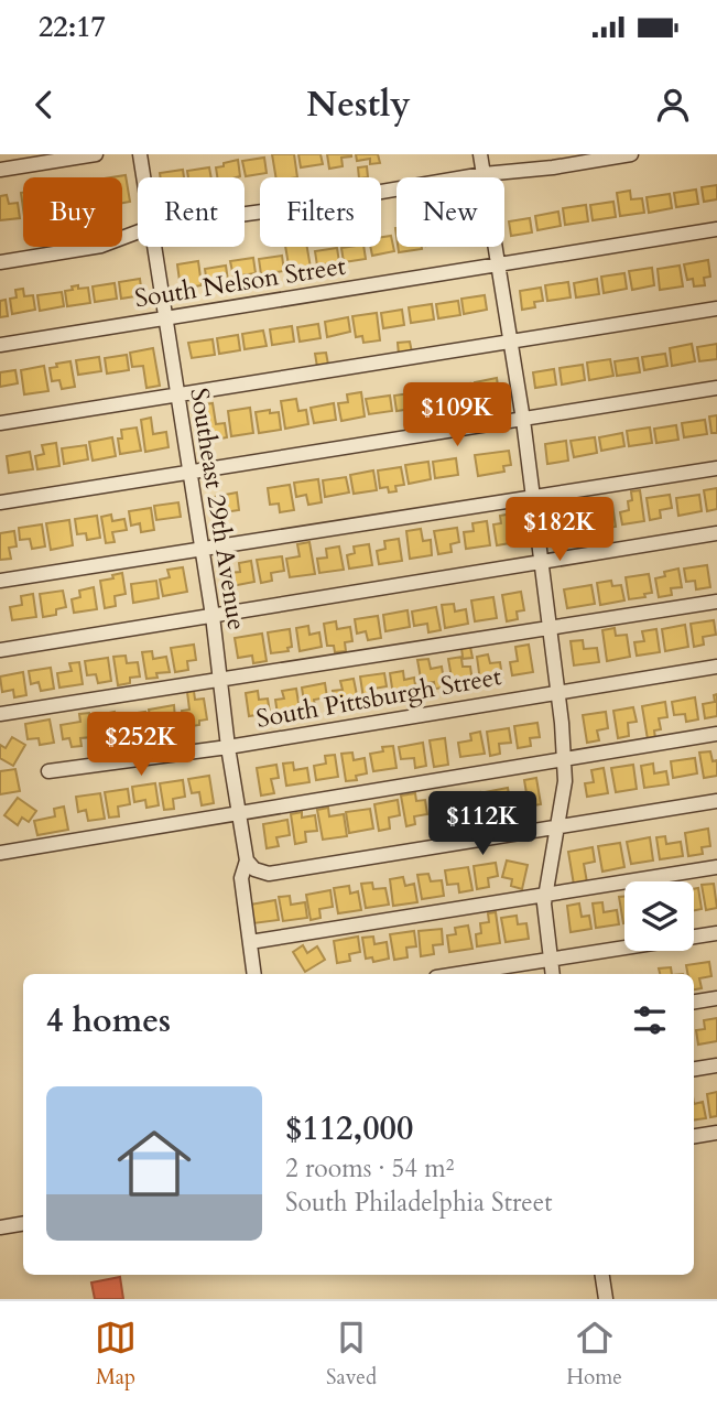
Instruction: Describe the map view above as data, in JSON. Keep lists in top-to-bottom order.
{
  "streets": {
    "street": ["South Nelson Street", "Southeast 29th Avenue", "South Pittsburgh Street"]
  },
  "crossings": [
    ["South Nelson Street", "Southeast 29th Avenue"],
    ["Southeast 29th Avenue", "South Pittsburgh Street"]
  ],
  "page": {
    "status": "22:17",
    "header": "Nestly",
    "chip": [
      "Buy",
      "Rent",
      "Filters",
      "New"
    ],
    "price": [
      "$109K",
      "$182K",
      "$252K",
      "$112K"
    ],
    "heading": "4 homes",
    "list": [
      {
        "name": "$112,000",
        "note": "2 rooms · 54 m² · South Philadelphia Street"
      }
    ],
    "tabs": ["Map", "Saved", "Home"]
  }
}
